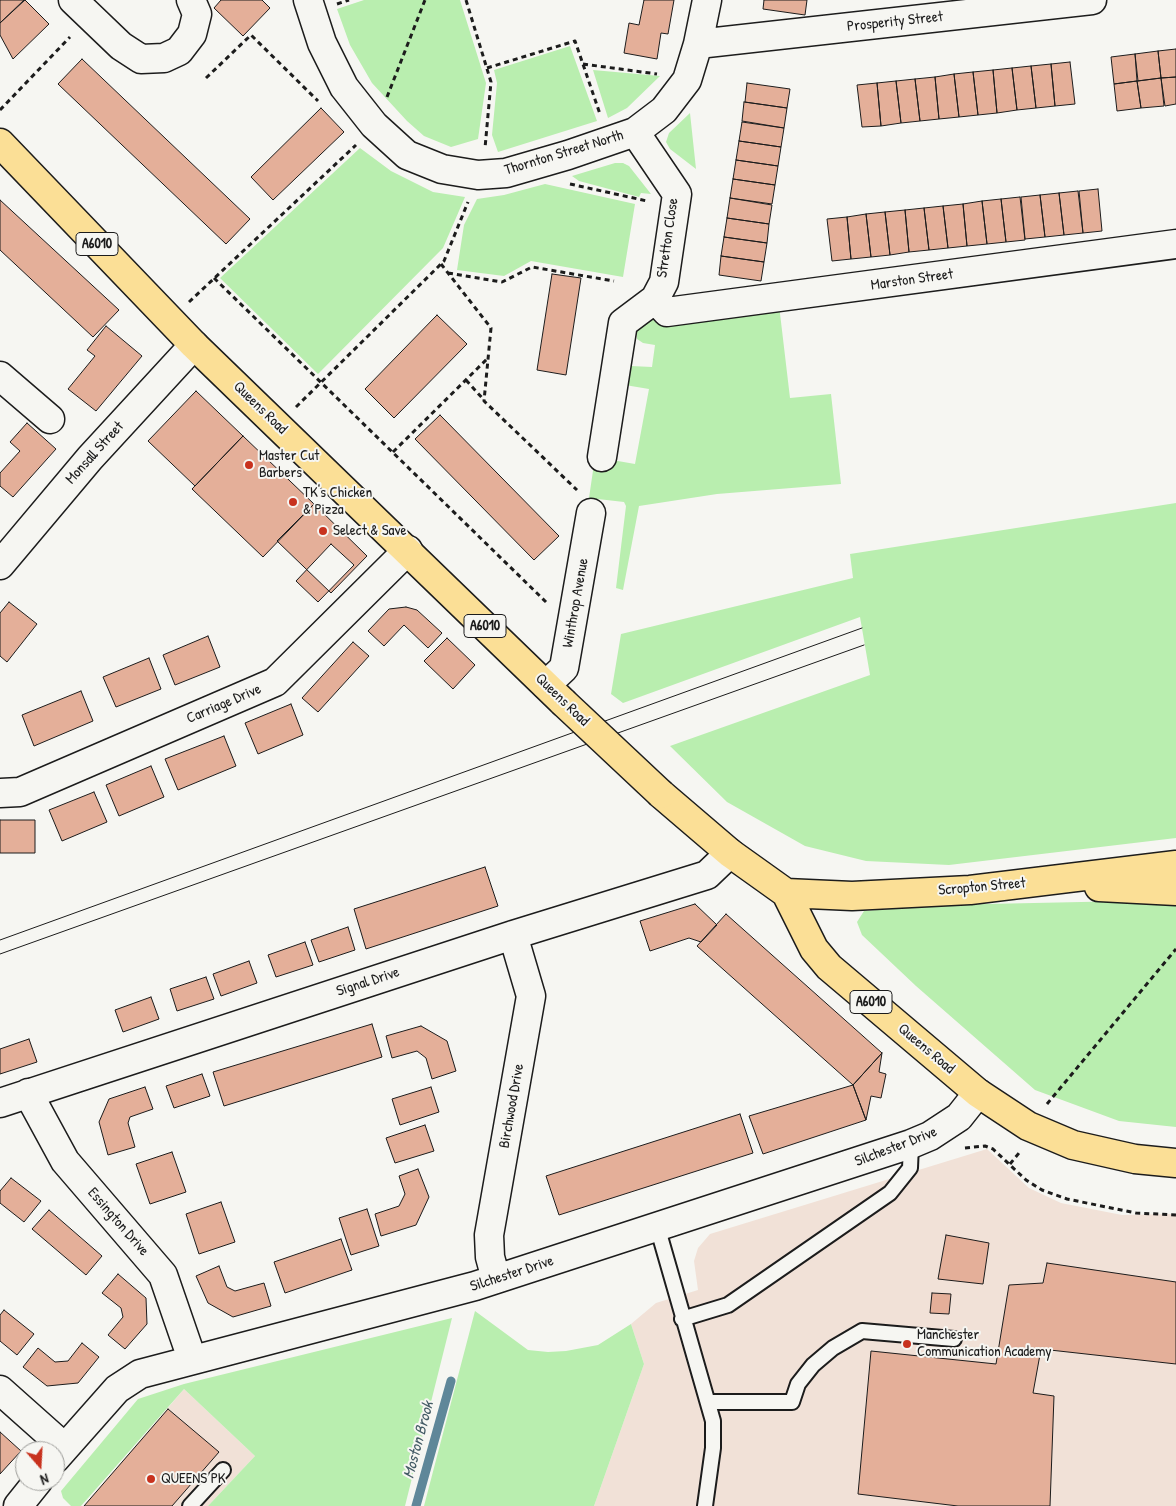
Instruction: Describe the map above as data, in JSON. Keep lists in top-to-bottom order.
{
  "streets": {
    "highway": ["A6010", "Queens Road", "Scropton Street"],
    "street": [
      "Prosperity Street",
      "Thornton Street North",
      "Stretton Close",
      "Marston Street",
      "Monsall Street",
      "Winthrop Avenue",
      "Carriage Drive",
      "Signal Drive",
      "Birchwood Drive",
      "Silchester Drive",
      "Essington Drive"
    ]
  },
  "crossings": [
    ["Prosperity Street", "Thornton Street North"],
    ["Thornton Street North", "Stretton Close"],
    ["Stretton Close", "Marston Street"],
    ["Queens Road", "Monsall Street"],
    ["Queens Road", "Winthrop Avenue"],
    ["Queens Road", "Carriage Drive"],
    ["Queens Road", "Scropton Street"],
    ["Queens Road", "Signal Drive"],
    ["Queens Road", "Silchester Drive"],
    ["Signal Drive", "Birchwood Drive"],
    ["Signal Drive", "Essington Drive"],
    ["Birchwood Drive", "Silchester Drive"],
    ["Silchester Drive", "Essington Drive"]
  ],
  "water": ["Moston Brook"],
  "places": [
    "Master Cut Barbers",
    "TK's Chicken & Pizza",
    "Select & Save",
    "Manchester Communication Academy",
    "QUEENS PK"
  ],
  "north": "bottom"
}
